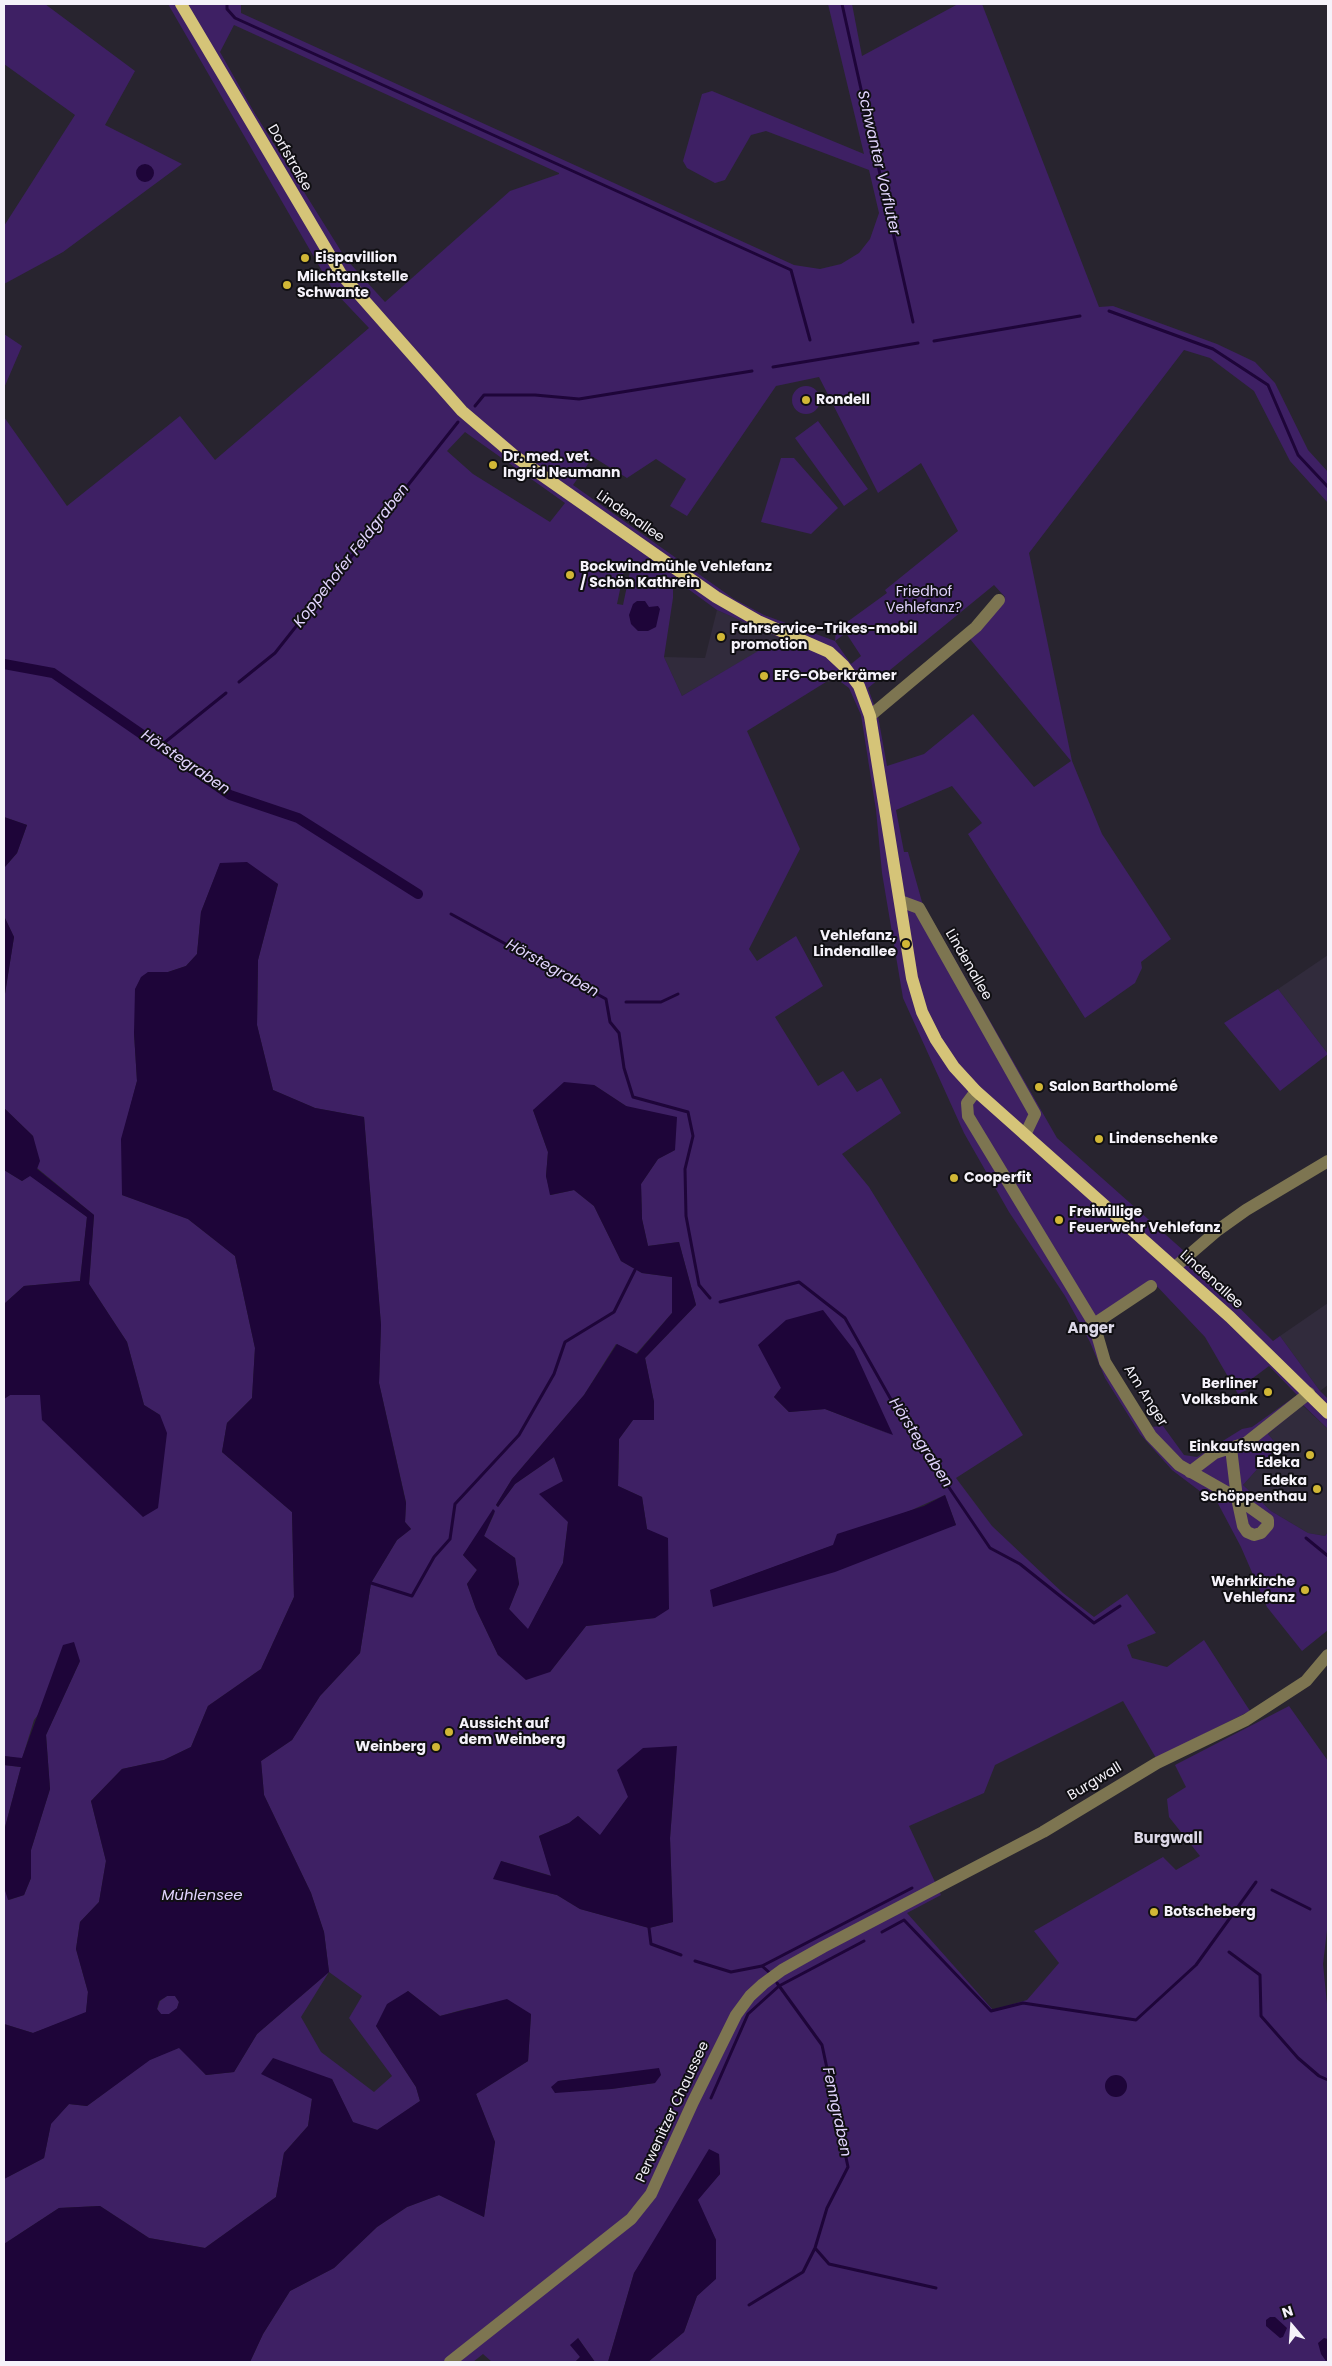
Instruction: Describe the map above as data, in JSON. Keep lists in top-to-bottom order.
{
  "streets": {
    "main road": ["Dorfstraße", "Lindenallee"],
    "street": ["Am Anger", "Burgwall", "Perwenitzer Chaussee"]
  },
  "crossings": [
    ["Dorfstraße", "Lindenallee"],
    ["Lindenallee", "Am Anger"],
    ["Burgwall", "Perwenitzer Chaussee"]
  ],
  "districts": ["Anger", "Burgwall"],
  "water": [
    "Schwanter Vorfluter",
    "Koppehofer Feldgraben",
    "Hörstegraben",
    "Mühlensee",
    "Fenngraben"
  ],
  "parks": ["Friedhof Vehlefanz?"],
  "places": [
    "Eispavillion",
    "Milchtankstelle Schwante",
    "Rondell",
    "Dr. med. vet. Ingrid Neumann",
    "Bockwindmühle Vehlefanz / Schön Kathrein",
    "Fahrservice-Trikes-mobil promotion",
    "EFG-Oberkrämer",
    "Vehlefanz, Lindenallee",
    "Salon Bartholomé",
    "Lindenschenke",
    "Cooperfit",
    "Freiwillige Feuerwehr Vehlefanz",
    "Berliner Volksbank",
    "Einkaufswagen Edeka",
    "Edeka Schöppenthau",
    "Wehrkirche Vehlefanz",
    "Aussicht auf dem Weinberg",
    "Weinberg",
    "Botscheberg"
  ],
  "north": "top"
}
